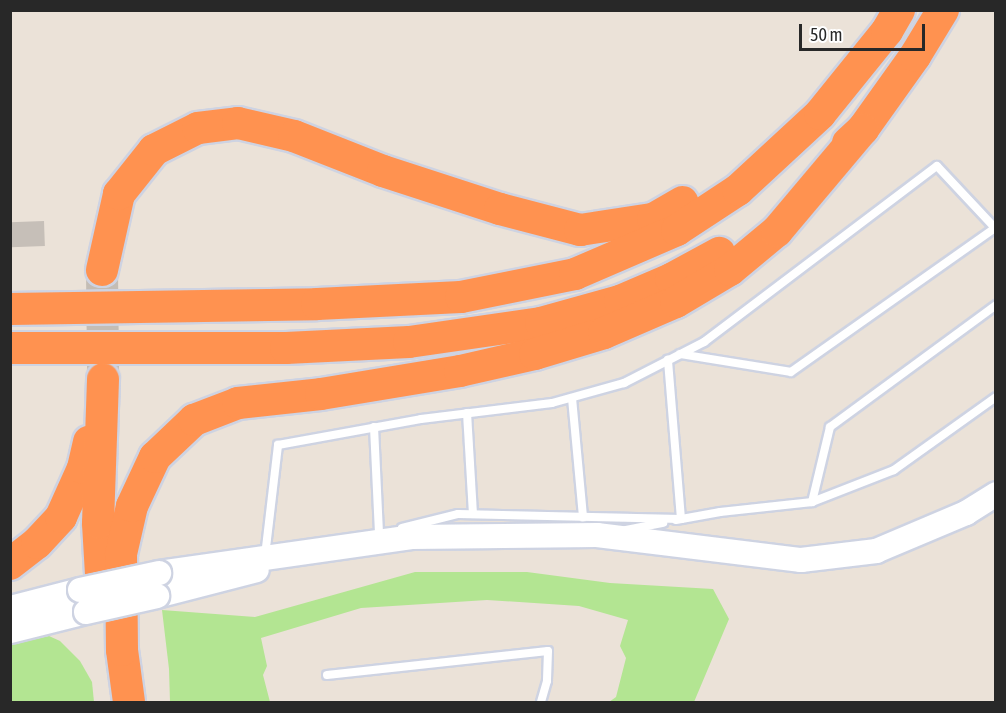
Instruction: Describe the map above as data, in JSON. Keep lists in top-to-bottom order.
{
  "scale_bar": "50 m"
}
